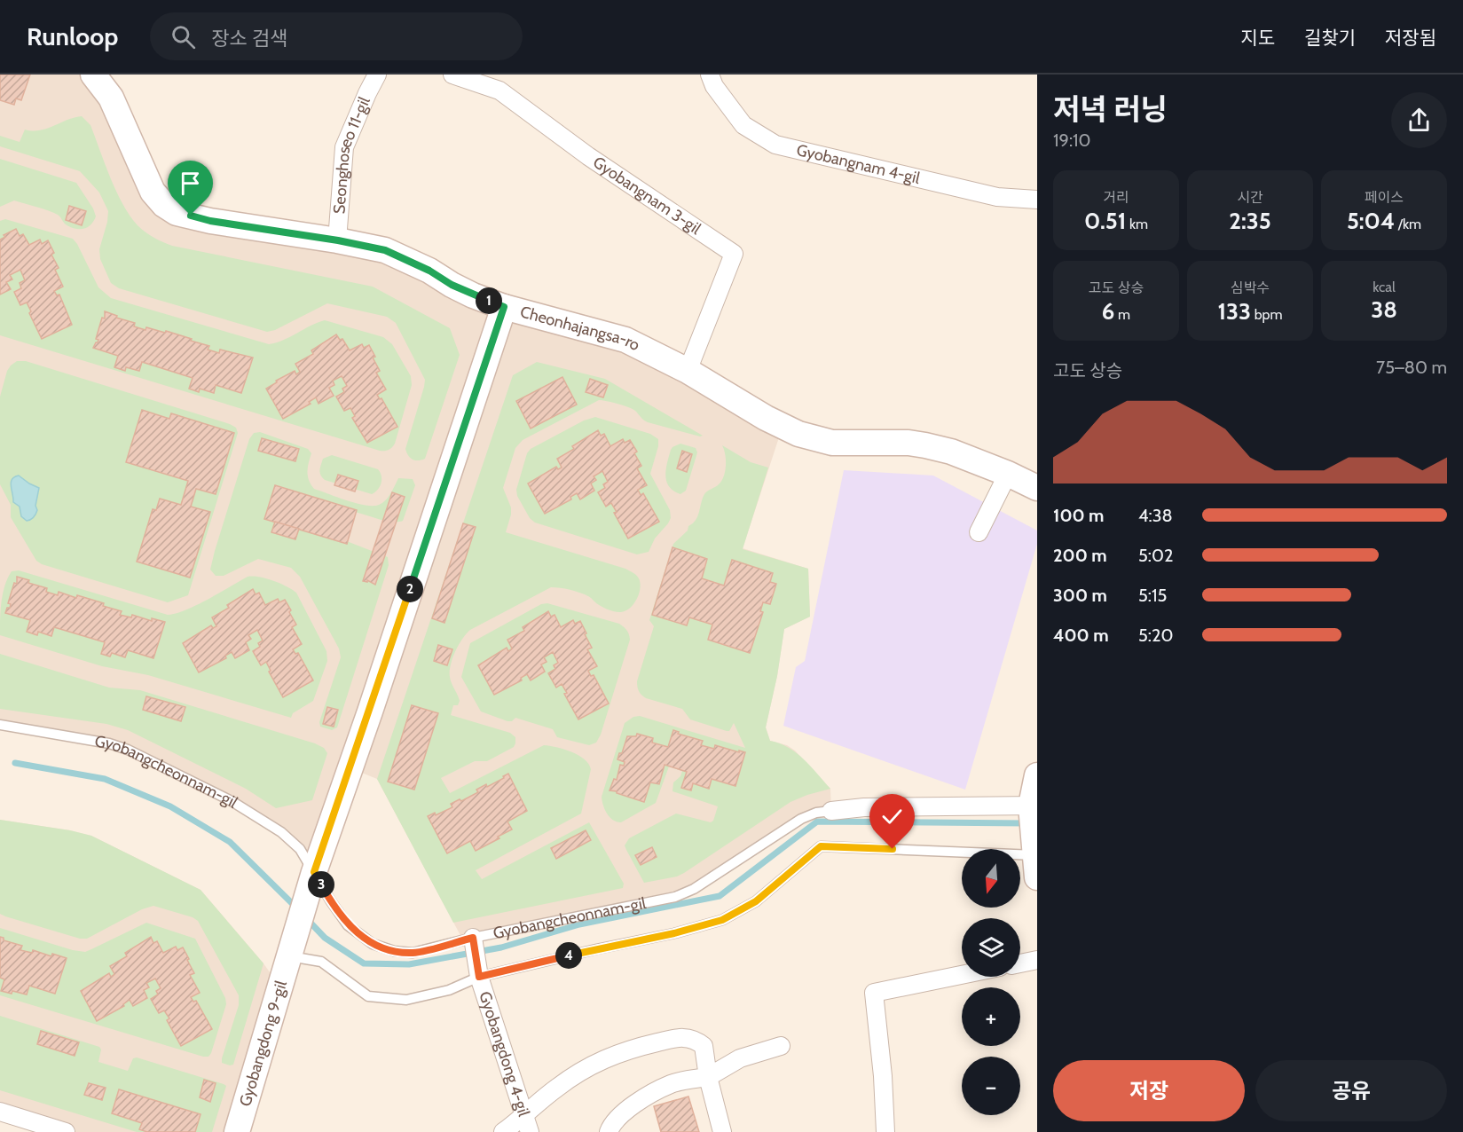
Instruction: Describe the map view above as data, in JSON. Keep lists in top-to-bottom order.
{
  "streets": {
    "main road": ["Cheonhajangsa-ro", "Gyobangdong 9-gil"],
    "street": [
      "Seonghoseo 11-gil",
      "Gyobangnam 4-gil",
      "Gyobangnam 3-gil",
      "Gyobangcheonnam-gil",
      "Gyobangdong 4-gil"
    ]
  },
  "crossings": [
    ["Seonghoseo 11-gil", "Cheonhajangsa-ro"],
    ["Gyobangnam 3-gil", "Cheonhajangsa-ro"],
    ["Cheonhajangsa-ro", "Gyobangdong 9-gil"],
    ["Gyobangcheonnam-gil", "Gyobangdong 9-gil"],
    ["Gyobangcheonnam-gil", "Gyobangdong 4-gil"]
  ],
  "north": "bottom",
  "page": {
    "header": "Runloop",
    "search": "장소 검색",
    "nav": ["지도", "길찾기", "저장됨"],
    "heading": ["저녁 러닝", "19:10"],
    "stats": [
      ["거리", "0.51 km"],
      ["시간", "2:35"],
      ["페이스", "5:04 /km"],
      ["고도 상승", "6 m"],
      ["심박수", "133 bpm"],
      ["kcal", "38"]
    ],
    "pins": [
      "1",
      "2",
      "3",
      "4"
    ],
    "chart": ["고도 상승", "75–80 m"],
    "list": [
      {
        "name": "100 m",
        "note": "4:38"
      },
      {
        "name": "200 m",
        "note": "5:02"
      },
      {
        "name": "300 m",
        "note": "5:15"
      },
      {
        "name": "400 m",
        "note": "5:20"
      }
    ],
    "map_buttons": ["+", "−"],
    "buttons": ["저장", "공유"]
  }
}
